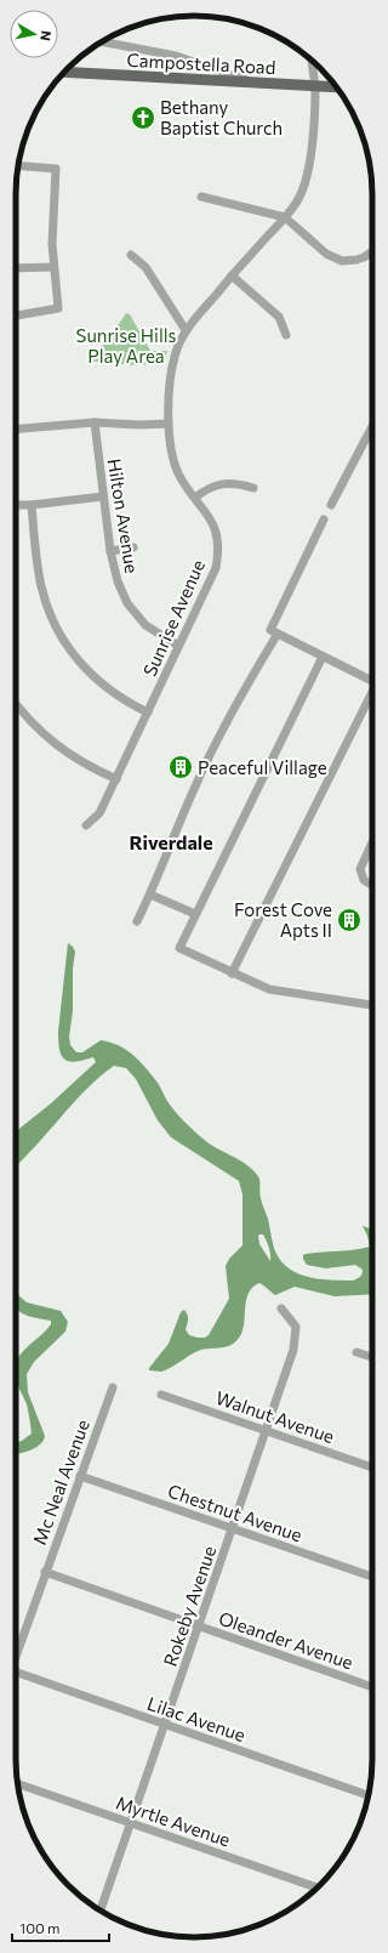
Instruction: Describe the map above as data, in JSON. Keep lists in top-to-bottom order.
{
  "streets": {
    "main road": ["Campostella Road"],
    "street": [
      "Hilton Avenue",
      "Sunrise Avenue",
      "Walnut Avenue",
      "Mc Neal Avenue",
      "Chestnut Avenue",
      "Rokeby Avenue",
      "Oleander Avenue",
      "Lilac Avenue",
      "Myrtle Avenue"
    ]
  },
  "crossings": [
    ["Campostella Road", "Sunrise Avenue"],
    ["Hilton Avenue", "Sunrise Avenue"],
    ["Walnut Avenue", "Rokeby Avenue"],
    ["Mc Neal Avenue", "Chestnut Avenue"],
    ["Mc Neal Avenue", "Oleander Avenue"],
    ["Chestnut Avenue", "Rokeby Avenue"],
    ["Rokeby Avenue", "Oleander Avenue"],
    ["Rokeby Avenue", "Lilac Avenue"],
    ["Rokeby Avenue", "Myrtle Avenue"]
  ],
  "districts": ["Riverdale"],
  "parks": ["Sunrise Hills Play Area"],
  "places": {
    "church": ["Bethany Baptist Church"],
    "building": ["Peaceful Village", "Forest Cove Apts II"]
  },
  "scale_bar": "100 m",
  "north": "right"
}
